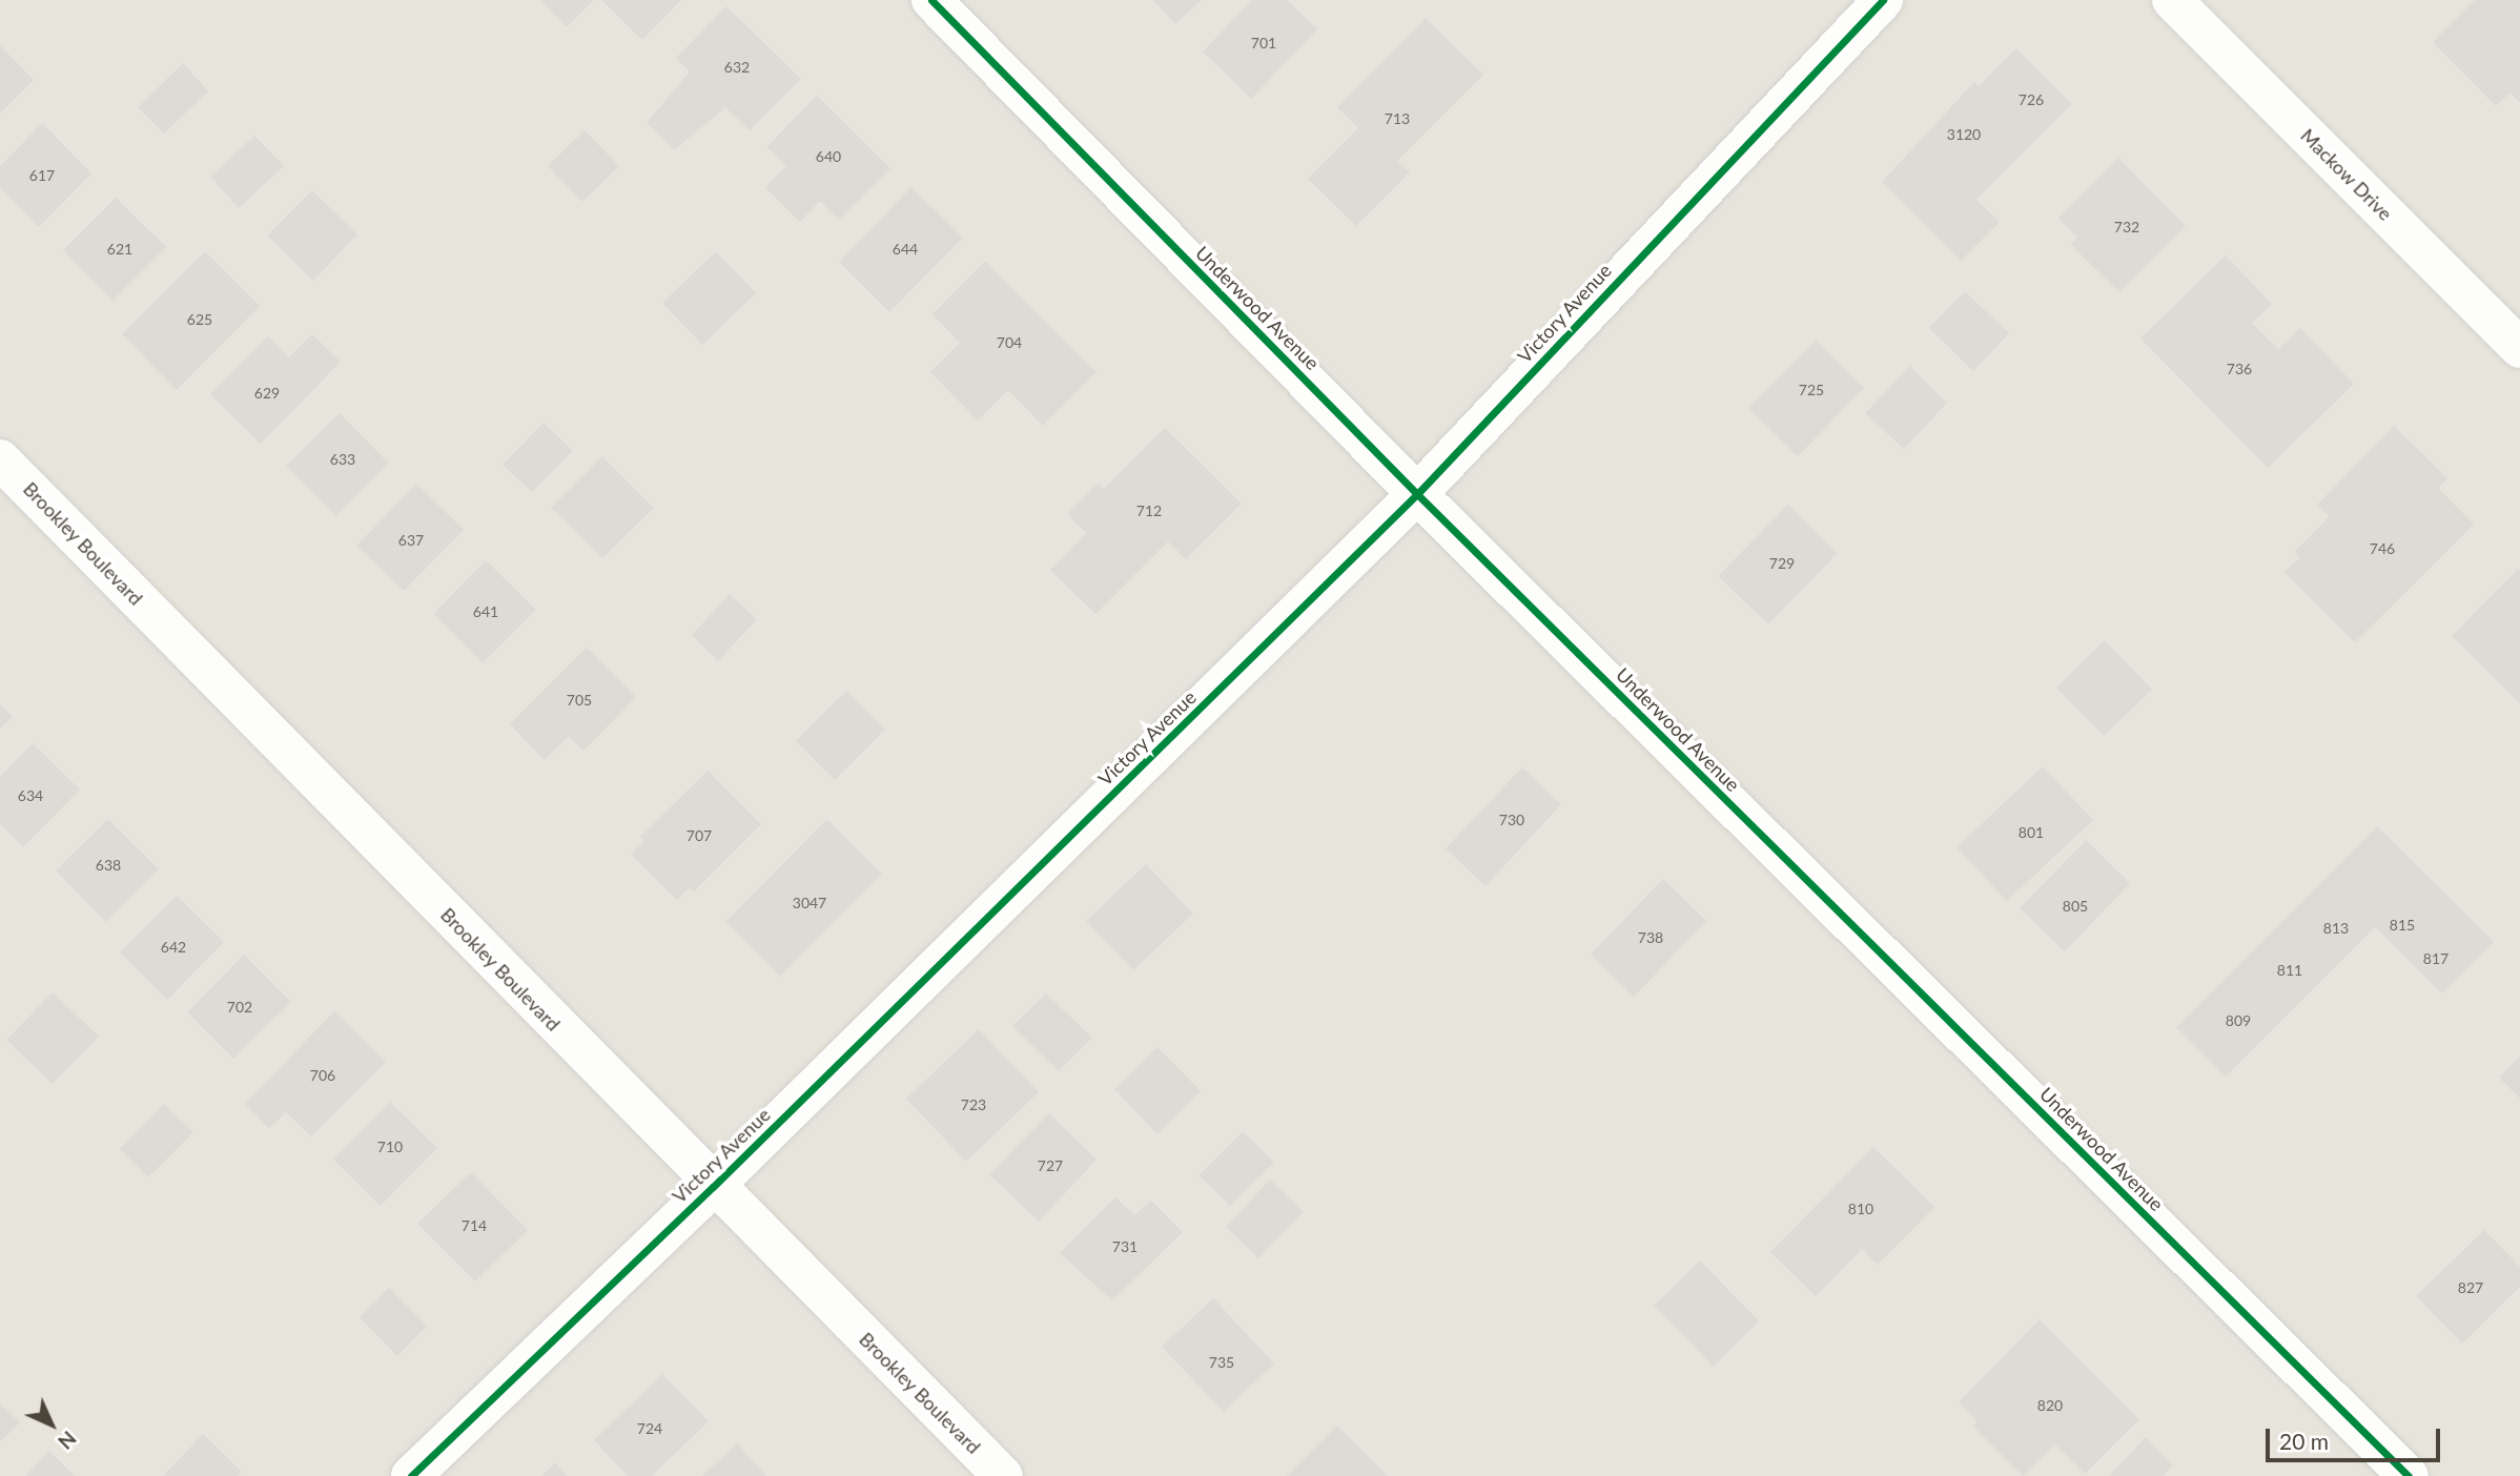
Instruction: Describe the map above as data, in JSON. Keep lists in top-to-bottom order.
{
  "streets": {
    "street": [
      "Mackow Drive",
      "Underwood Avenue",
      "Victory Avenue",
      "Brookley Boulevard"
    ]
  },
  "crossings": [
    ["Underwood Avenue", "Victory Avenue"],
    ["Victory Avenue", "Brookley Boulevard"]
  ],
  "house_numbers": [
    "701",
    "632",
    "726",
    "713",
    "3120",
    "640",
    "617",
    "732",
    "621",
    "644",
    "625",
    "704",
    "736",
    "725",
    "629",
    "633",
    "712",
    "637",
    "746",
    "729",
    "641",
    "705",
    "634",
    "730",
    "801",
    "707",
    "638",
    "3047",
    "805",
    "815",
    "813",
    "738",
    "642",
    "817",
    "811",
    "702",
    "809",
    "706",
    "723",
    "710",
    "727",
    "810",
    "714",
    "731",
    "827",
    "735",
    "820",
    "724"
  ],
  "scale_bar": "20 m",
  "north": "bottom right"
}
